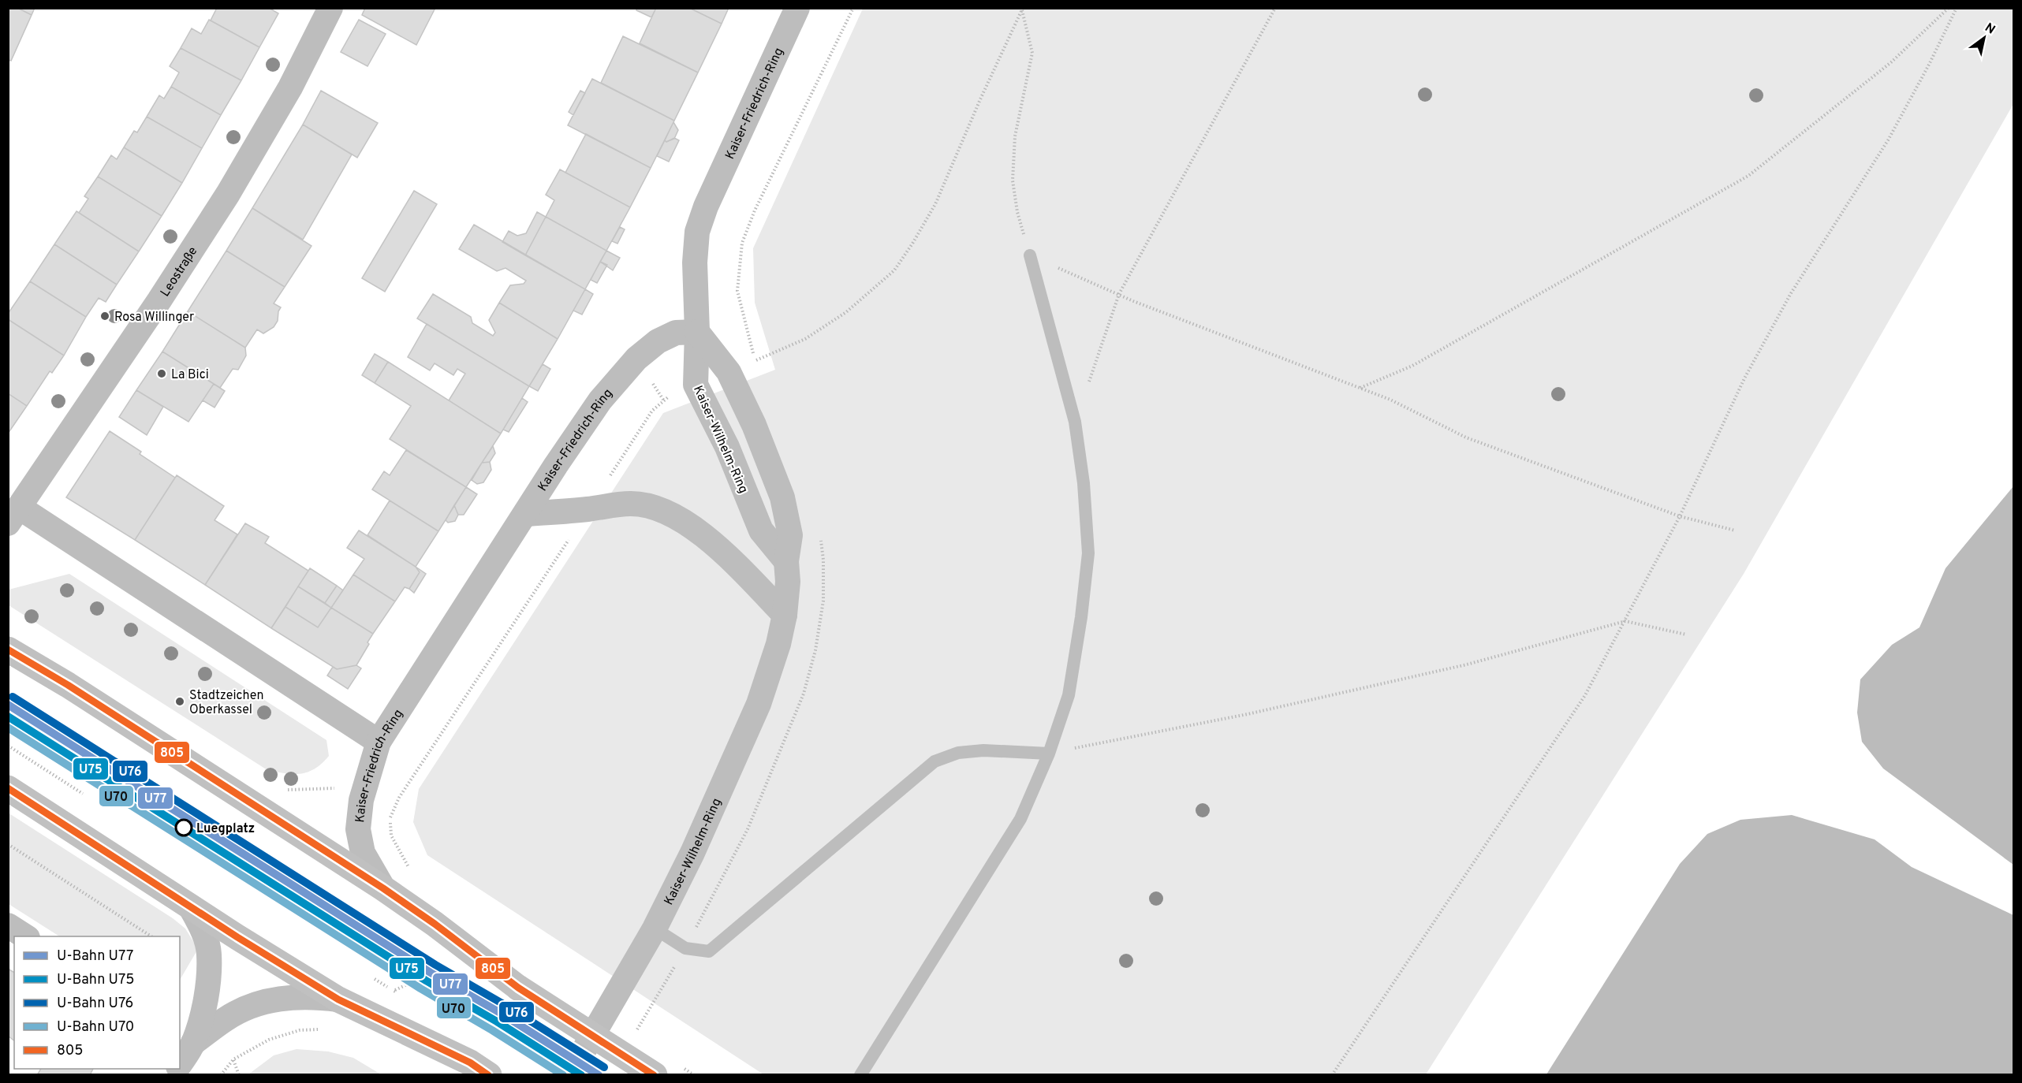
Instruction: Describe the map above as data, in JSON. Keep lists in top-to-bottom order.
{
  "streets": {
    "street": ["Kaiser-Friedrich-Ring", "Leostraße", "Kaiser-Wilhelm-Ring"]
  },
  "crossings": [
    ["Kaiser-Friedrich-Ring", "Kaiser-Wilhelm-Ring"]
  ],
  "places": [
    "Rosa Willinger",
    "La Bici",
    "Stadtzeichen Oberkassel",
    "Luegplatz"
  ],
  "lines": [
    "transit line 805",
    "metro line U76",
    "metro line U77",
    "metro line U75",
    "metro line U70"
  ],
  "legend": [
    "U-Bahn U77",
    "U-Bahn U75",
    "U-Bahn U76",
    "U-Bahn U70",
    "805"
  ],
  "north": "top right"
}
